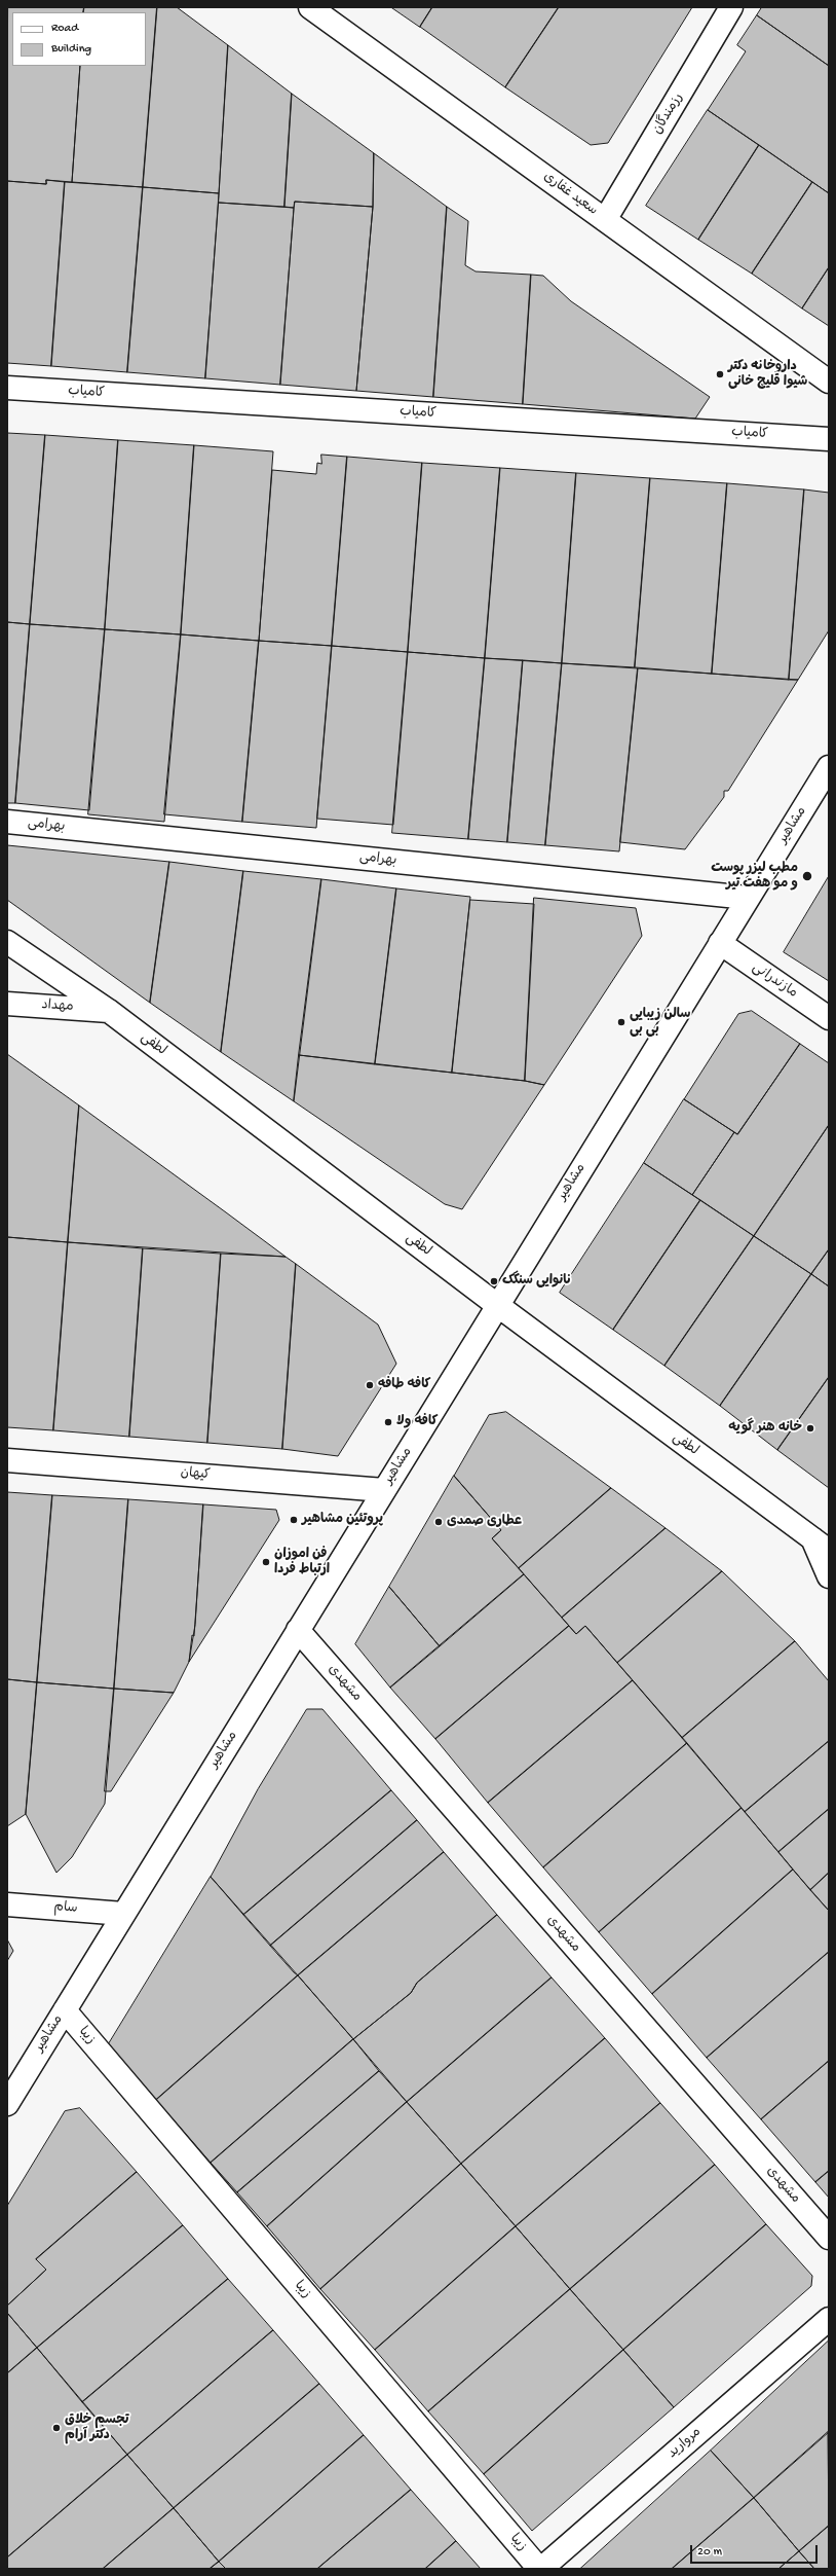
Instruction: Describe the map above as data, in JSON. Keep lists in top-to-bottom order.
{
  "streets": {
    "street": [
      "رزمندگان",
      "سعید غفاری",
      "کامیاب",
      "بهرامی",
      "مشاهیر",
      "مازندرانی",
      "مهداد",
      "لطفی",
      "کیهان",
      "مشهدی",
      "سام",
      "زیبا",
      "مروارید"
    ]
  },
  "crossings": [
    ["رزمندگان", "سعید غفاری"],
    ["بهرامی", "مشاهیر"],
    ["مشاهیر", "مازندرانی"],
    ["مشاهیر", "لطفی"],
    ["مشاهیر", "کیهان"],
    ["مشاهیر", "مشهدی"],
    ["مشاهیر", "سام"],
    ["مشاهیر", "زیبا"],
    ["مهداد", "لطفی"],
    ["زیبا", "مروارید"]
  ],
  "places": [
    "داروخانه دکتر شیوا قلیچ خانی",
    "مطب لیزر پوست و مو هفت تیر",
    "سالن زیبایی بی بی",
    "نانوایی سنگک",
    "کافه طافه",
    "کافه ولا",
    "خانه هنر گویه",
    "پروتئین مشاهیر",
    "عطاری صمدی",
    "فن اموزان ارتباط فردا",
    "تجسم خلاق دکتر آرام"
  ],
  "legend": ["Road", "Building"],
  "scale_bar": "20 m"
}
